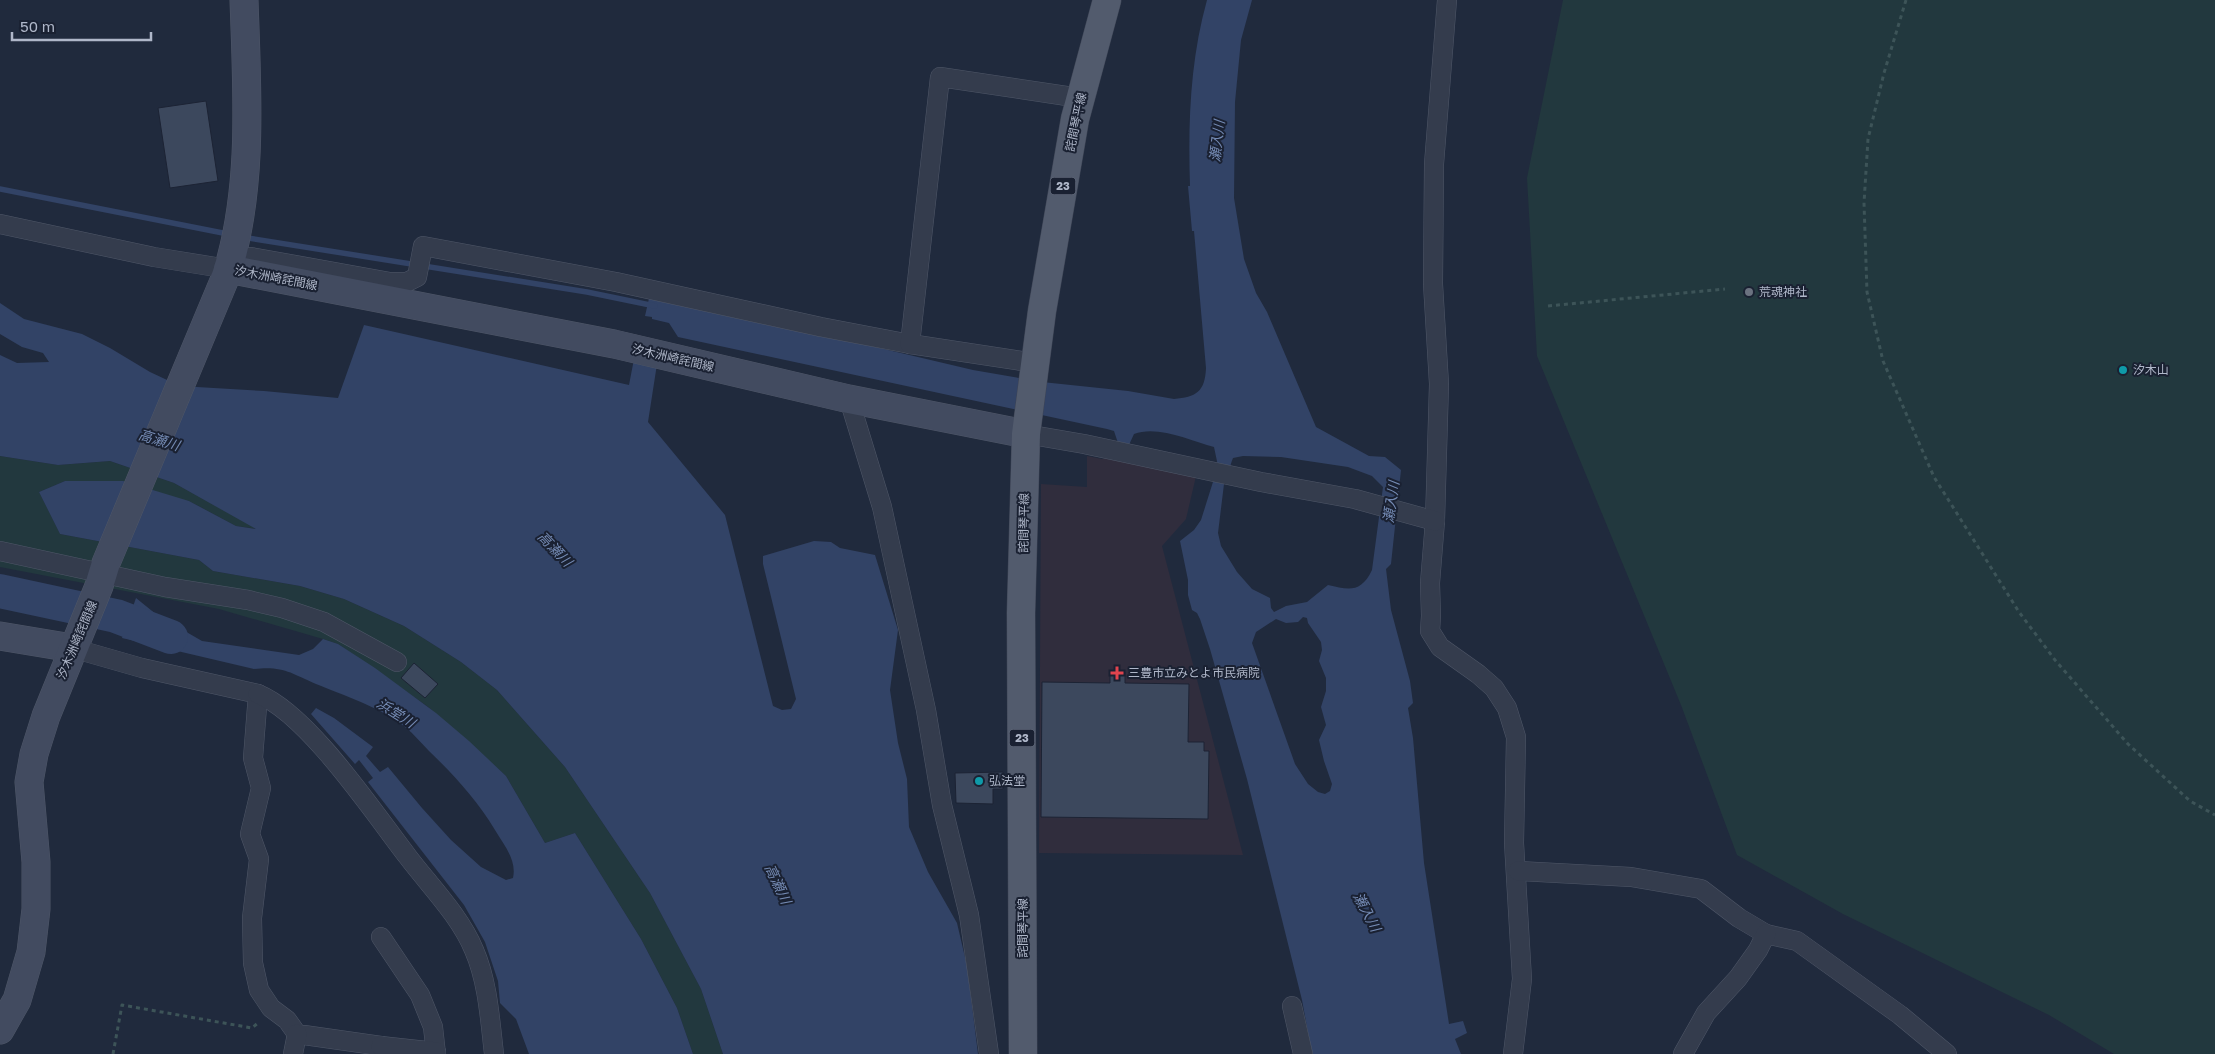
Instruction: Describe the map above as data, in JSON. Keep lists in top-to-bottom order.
{
  "streets": {
    "main road": ["詫間琴平線", "23", "汐木洲崎詫間線"]
  },
  "crossings": [
    ["詫間琴平線", "汐木洲崎詫間線"]
  ],
  "water": ["瀬入川", "高瀬川", "浜堂川"],
  "places": {
    "other": ["荒魂神社", "汐木山", "弘法堂"],
    "health": ["三豊市立みとよ市民病院"]
  },
  "scale_bar": "50 m"
}
